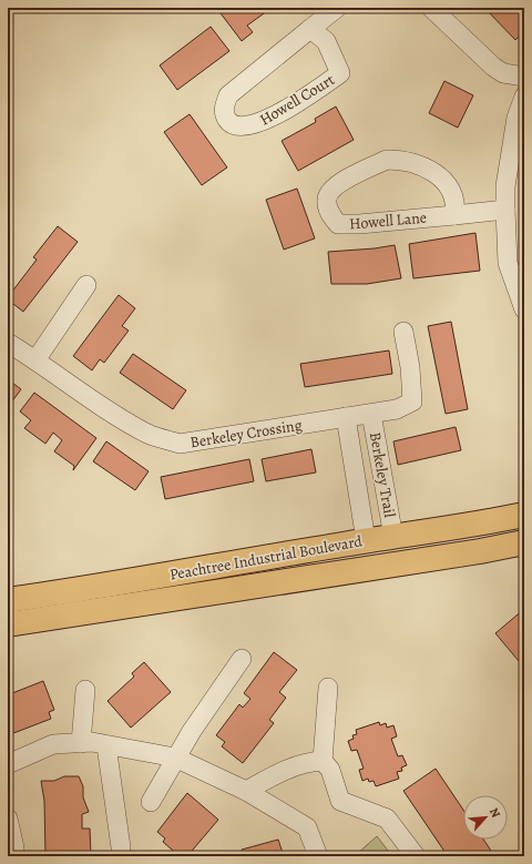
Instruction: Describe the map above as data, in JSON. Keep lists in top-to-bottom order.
{
  "streets": {
    "highway": ["Peachtree Industrial Boulevard"],
    "street": [
      "Howell Court",
      "Howell Lane",
      "Berkeley Crossing",
      "Berkeley Trail"
    ]
  },
  "crossings": [
    ["Berkeley Crossing", "Berkeley Trail"],
    ["Berkeley Trail", "Peachtree Industrial Boulevard"]
  ],
  "north": "top right"
}
